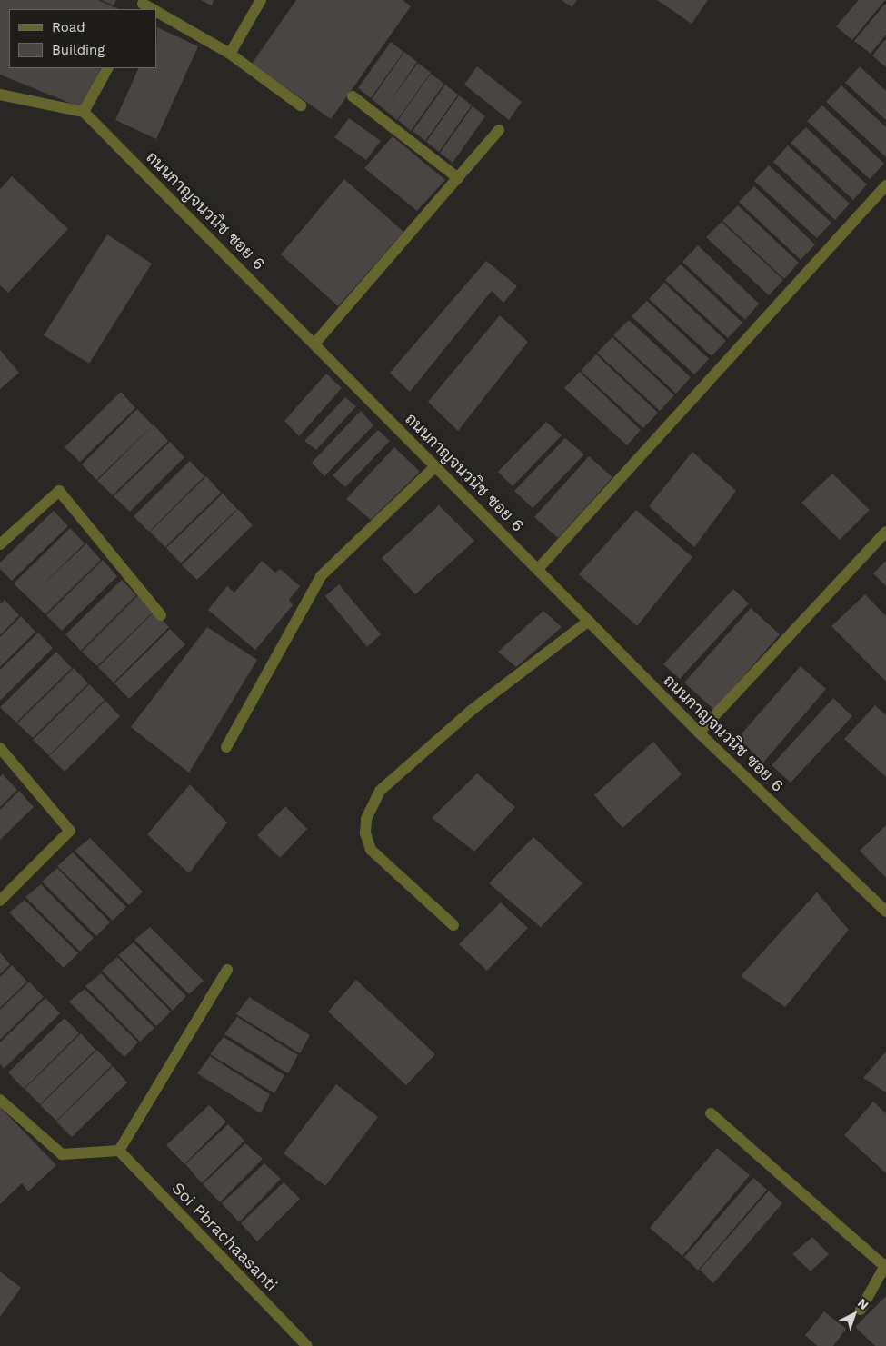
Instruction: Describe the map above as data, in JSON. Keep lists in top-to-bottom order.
{
  "streets": {
    "street": ["ถนนกาญจนวนิช ซอย 6", "Soi Pbrachaasanti"]
  },
  "legend": ["Road", "Building"],
  "north": "top right"
}
